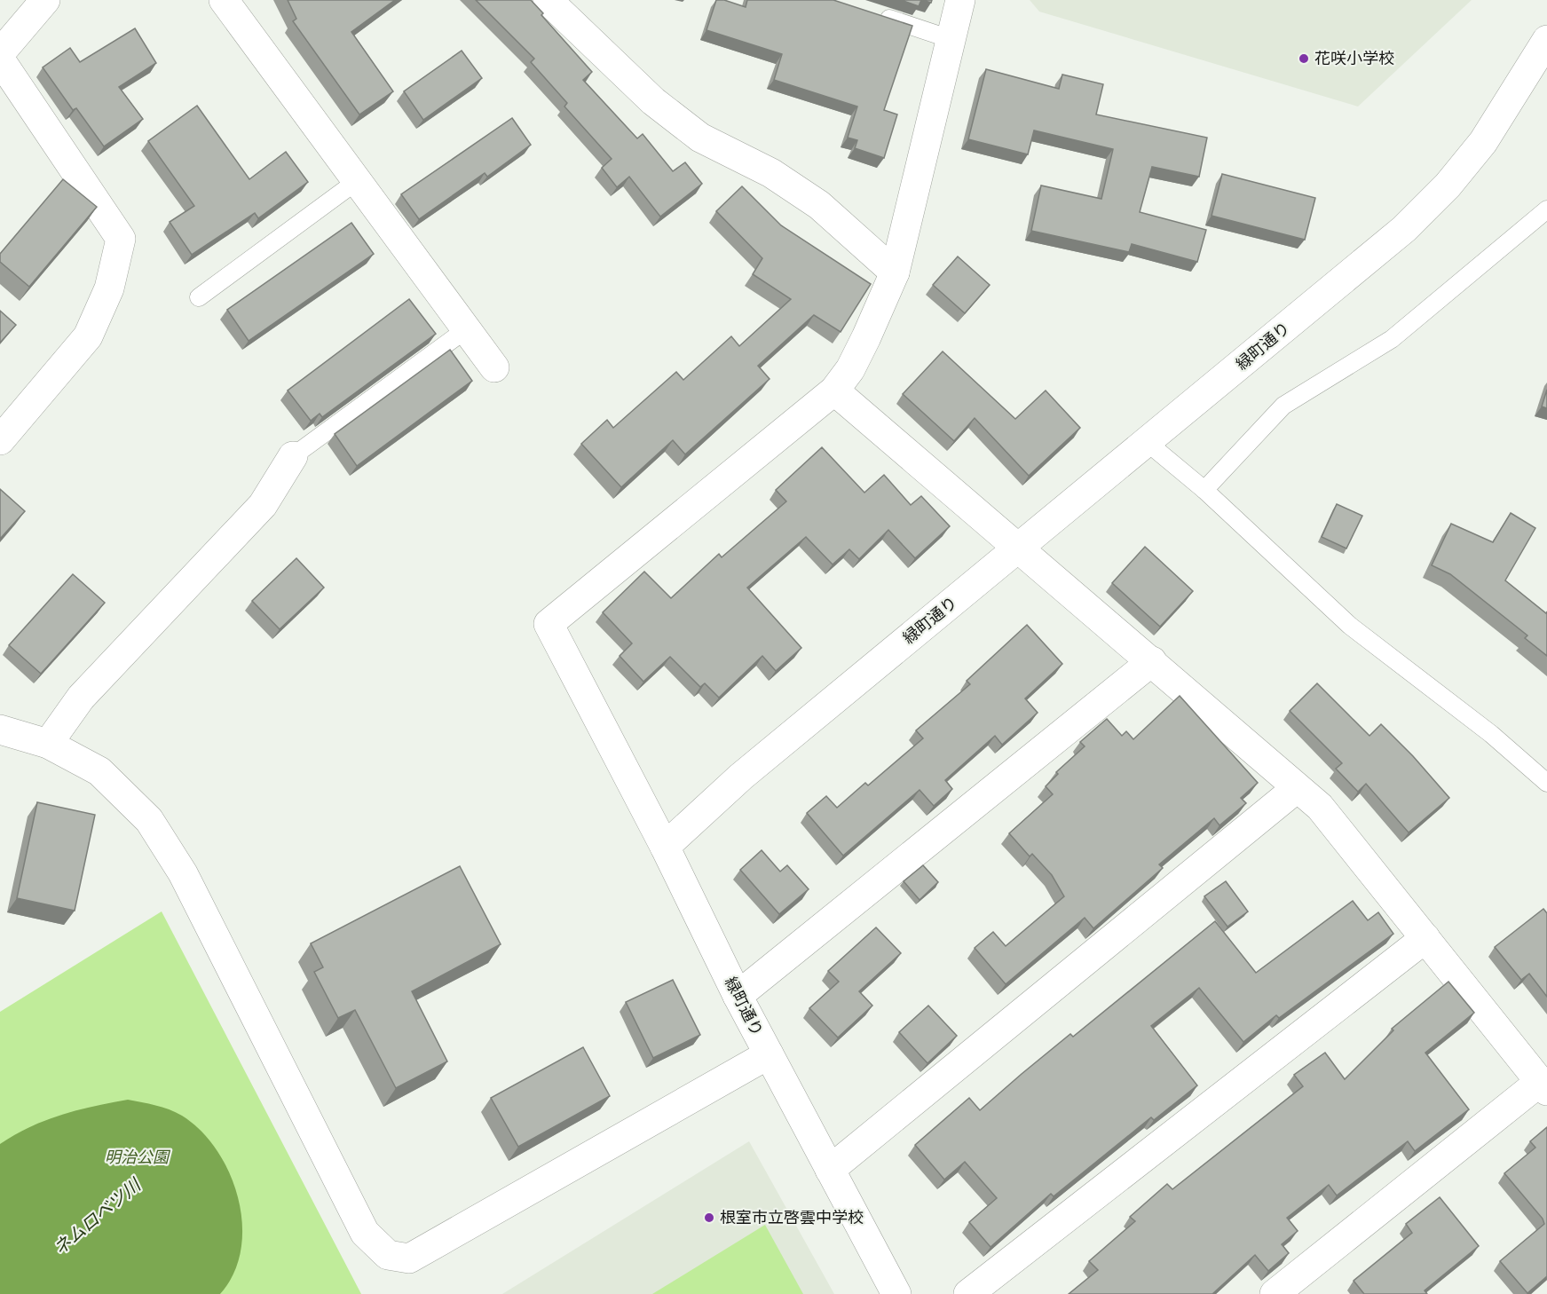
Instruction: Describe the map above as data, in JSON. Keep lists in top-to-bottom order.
{
  "streets": {
    "street": ["緑町通り"]
  },
  "water": ["ネムロベツ川"],
  "parks": ["明治公園"],
  "places": ["花咲小学校", "根室市立啓雲中学校"]
}
